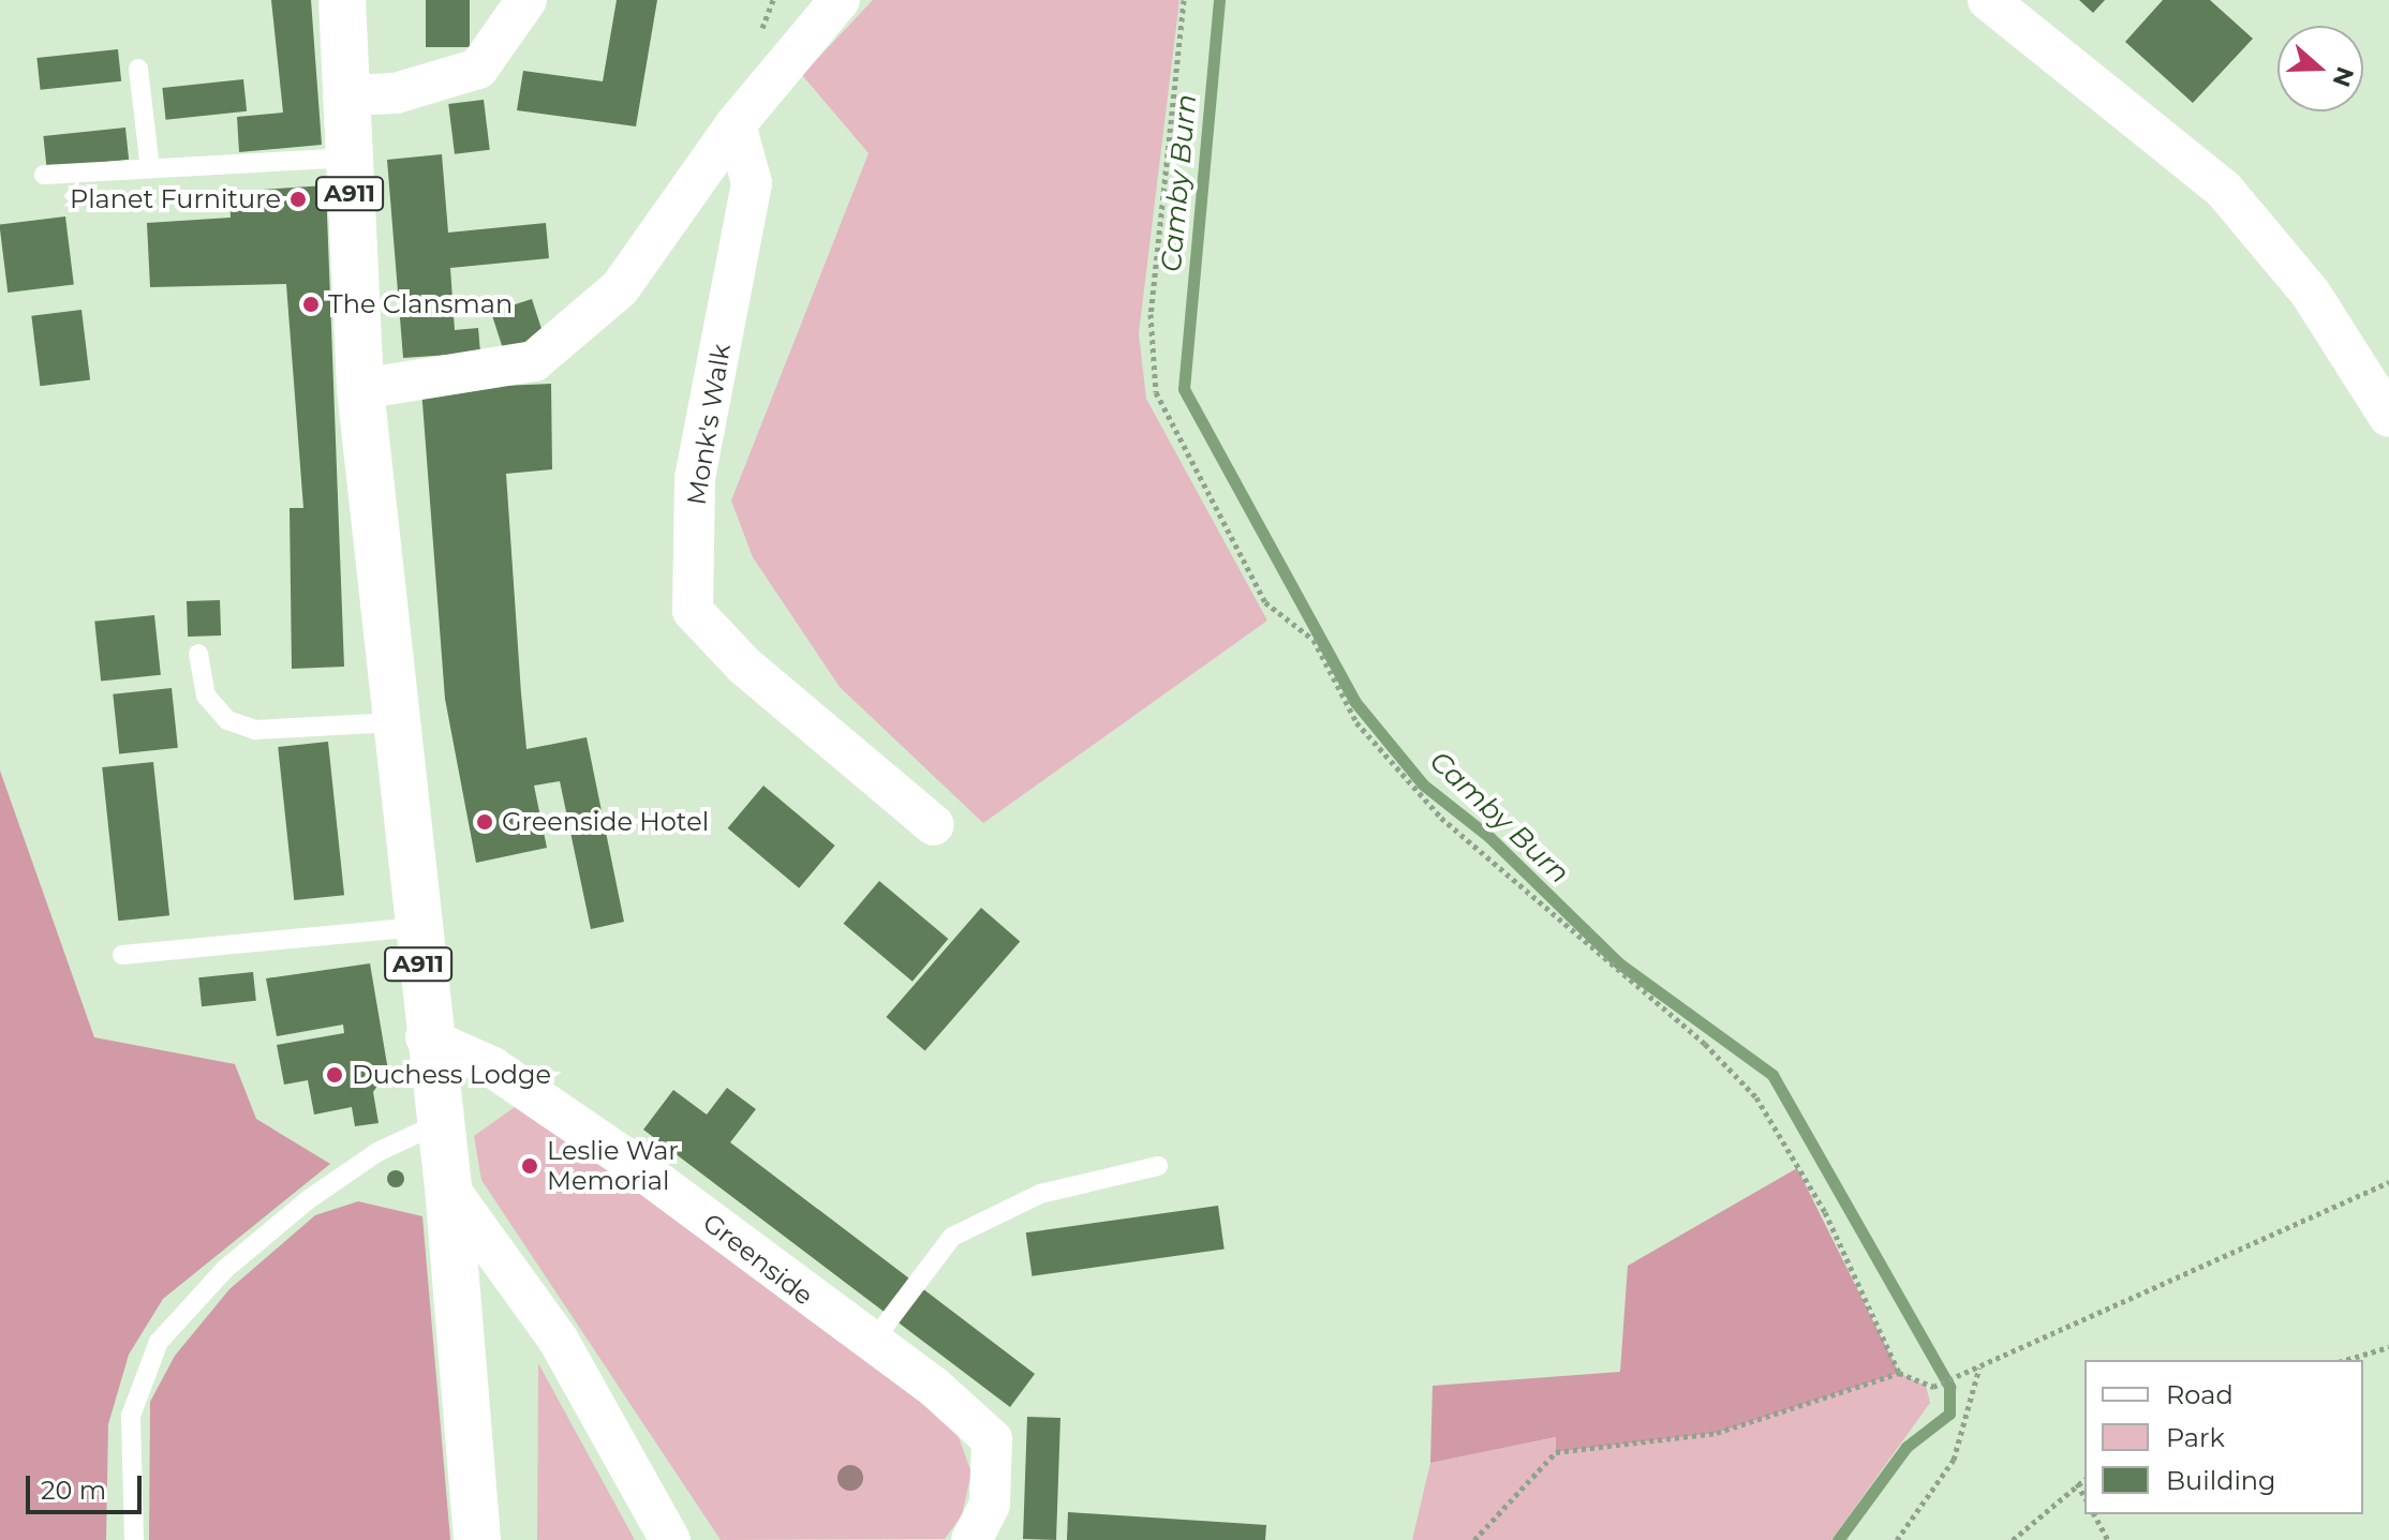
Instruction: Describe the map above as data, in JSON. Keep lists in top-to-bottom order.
{
  "streets": {
    "main road": ["A911"],
    "street": ["Monk's Walk", "Greenside"]
  },
  "crossings": [
    ["A911", "Greenside"]
  ],
  "water": ["Camby Burn"],
  "places": [
    "Planet Furniture",
    "The Clansman",
    "Greenside Hotel",
    "Duchess Lodge",
    "Leslie War Memorial"
  ],
  "legend": ["Road", "Park", "Building"],
  "scale_bar": "20 m",
  "north": "right"
}
